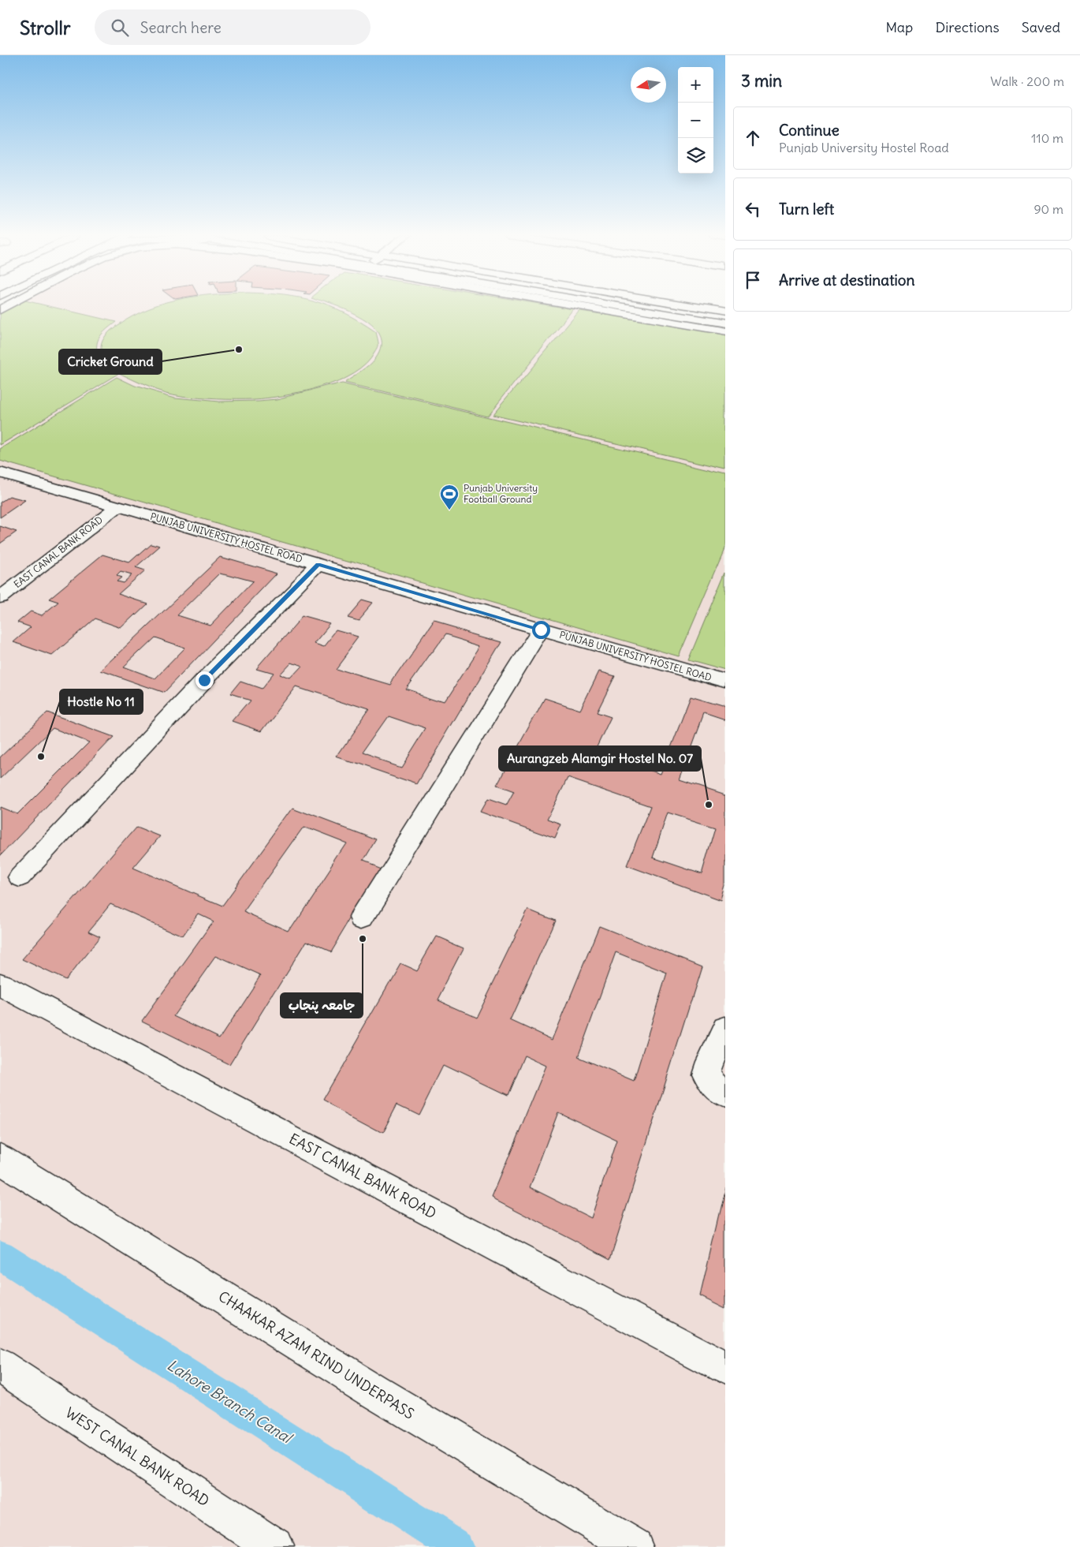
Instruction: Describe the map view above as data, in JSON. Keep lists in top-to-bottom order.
{
  "streets": {
    "main road": [
      "PUNJAB UNIVERSITY HOSTEL ROAD",
      "EAST CANAL BANK ROAD",
      "CHAAKAR AZAM RIND UNDERPASS",
      "WEST CANAL BANK ROAD"
    ]
  },
  "crossings": [
    ["PUNJAB UNIVERSITY HOSTEL ROAD", "EAST CANAL BANK ROAD"]
  ],
  "water": ["Lahore Branch Canal"],
  "places": {
    "other": [
      "Cricket Ground",
      "Hostle No 11",
      "Aurangzeb Alamgir Hostel No. 07",
      "جامعہ پنجاب"
    ],
    "sports": ["Punjab University Football Ground"]
  },
  "north": "left",
  "page": {
    "header": "Strollr",
    "search": "Search here",
    "nav": ["Map", "Directions", "Saved"],
    "heading": ["3 min", "Walk · 200 m"],
    "map_buttons": ["+", "−"],
    "list": [
      ["Continue", "Punjab University Hostel Road", "110 m"],
      ["Turn left", "90 m"],
      "Arrive at destination"
    ]
  }
}
